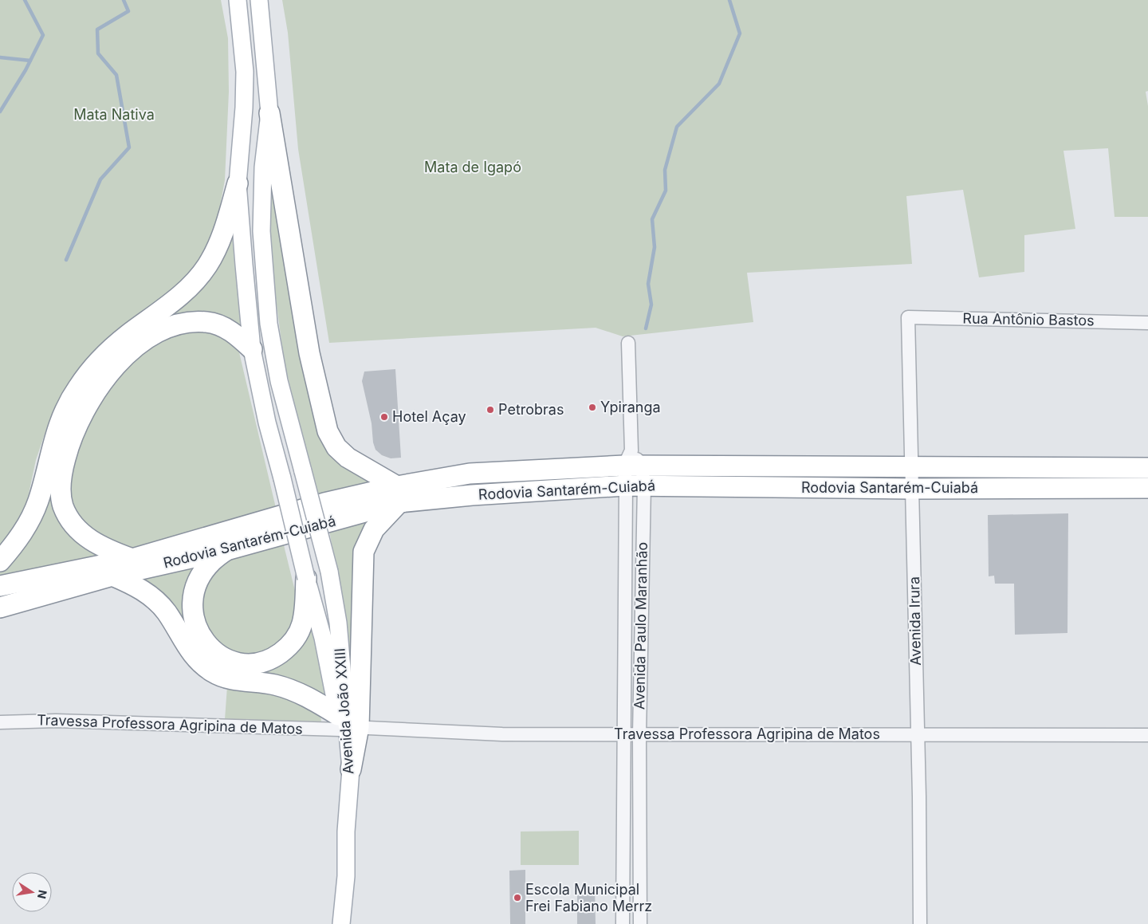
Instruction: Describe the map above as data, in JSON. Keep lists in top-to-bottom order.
{
  "streets": {
    "highway": ["Rodovia Santarém-Cuiabá"],
    "main road": ["Avenida João XXIII"],
    "street": [
      "Rua Antônio Bastos",
      "Avenida Irura",
      "Avenida Paulo Maranhão",
      "Travessa Professora Agripina de Matos"
    ]
  },
  "crossings": [
    ["Rua Antônio Bastos", "Avenida Irura"],
    ["Rodovia Santarém-Cuiabá", "Avenida Irura"],
    ["Rodovia Santarém-Cuiabá", "Avenida Paulo Maranhão"],
    ["Avenida Irura", "Travessa Professora Agripina de Matos"],
    ["Avenida Paulo Maranhão", "Travessa Professora Agripina de Matos"],
    ["Avenida João XXIII", "Travessa Professora Agripina de Matos"]
  ],
  "parks": ["Mata Nativa", "Mata de Igapó"],
  "places": [
    "Ypiranga",
    "Petrobras",
    "Hotel Açay",
    "Escola Municipal Frei Fabiano Merrz"
  ],
  "north": "right"
}
